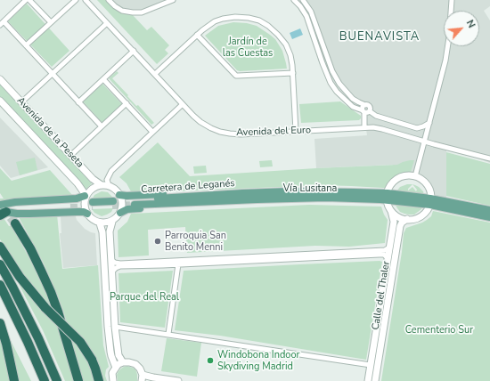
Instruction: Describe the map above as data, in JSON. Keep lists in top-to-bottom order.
{
  "streets": {
    "main road": ["Carretera de Leganés", "Vía Lusitana"],
    "street": ["Avenida del Euro", "Avenida de la Peseta", "Calle del Thaler"]
  },
  "crossings": [
    ["Carretera de Leganés", "Vía Lusitana"],
    ["Vía Lusitana", "Calle del Thaler"]
  ],
  "districts": ["BUENAVISTA"],
  "parks": ["Jardín de las Cuestas", "Parque del Real", "Cementerio Sur"],
  "places": ["Parroquia San Benito Menni", "Windobona Indoor Skydiving Madrid"],
  "north": "top right"
}
